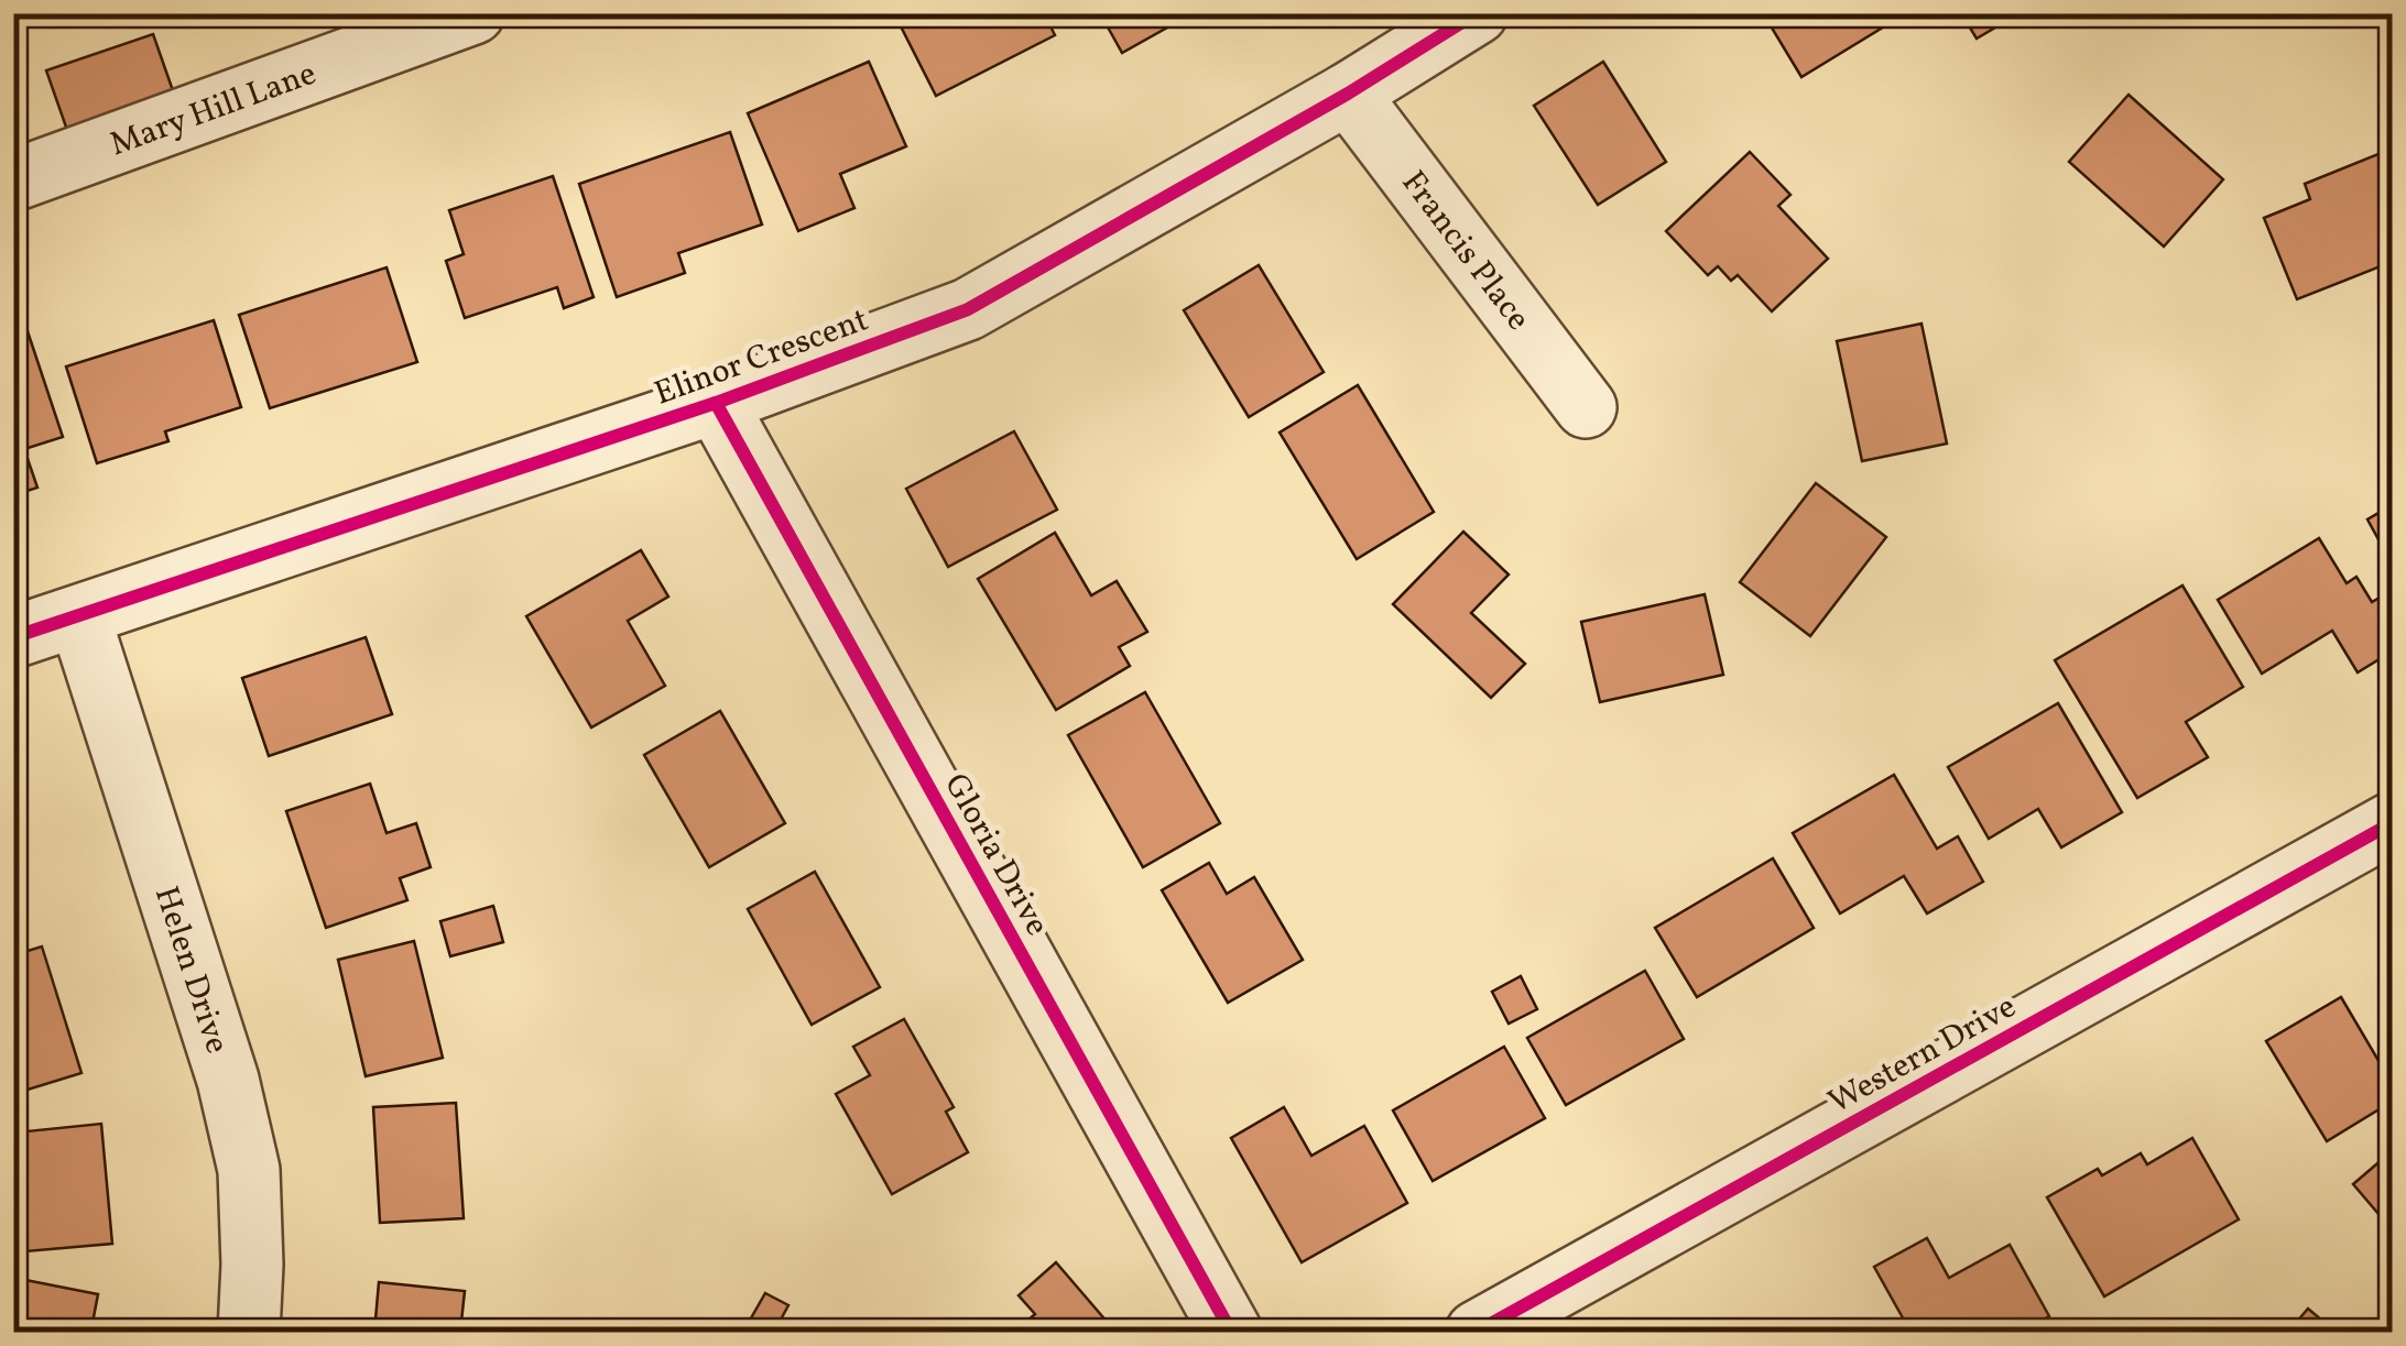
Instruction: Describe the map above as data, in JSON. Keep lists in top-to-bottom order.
{
  "streets": {
    "street": [
      "Mary Hill Lane",
      "Francis Place",
      "Elinor Crescent",
      "Gloria Drive",
      "Helen Drive",
      "Western Drive"
    ]
  },
  "crossings": [
    ["Francis Place", "Elinor Crescent"],
    ["Elinor Crescent", "Gloria Drive"],
    ["Elinor Crescent", "Helen Drive"]
  ]
}
